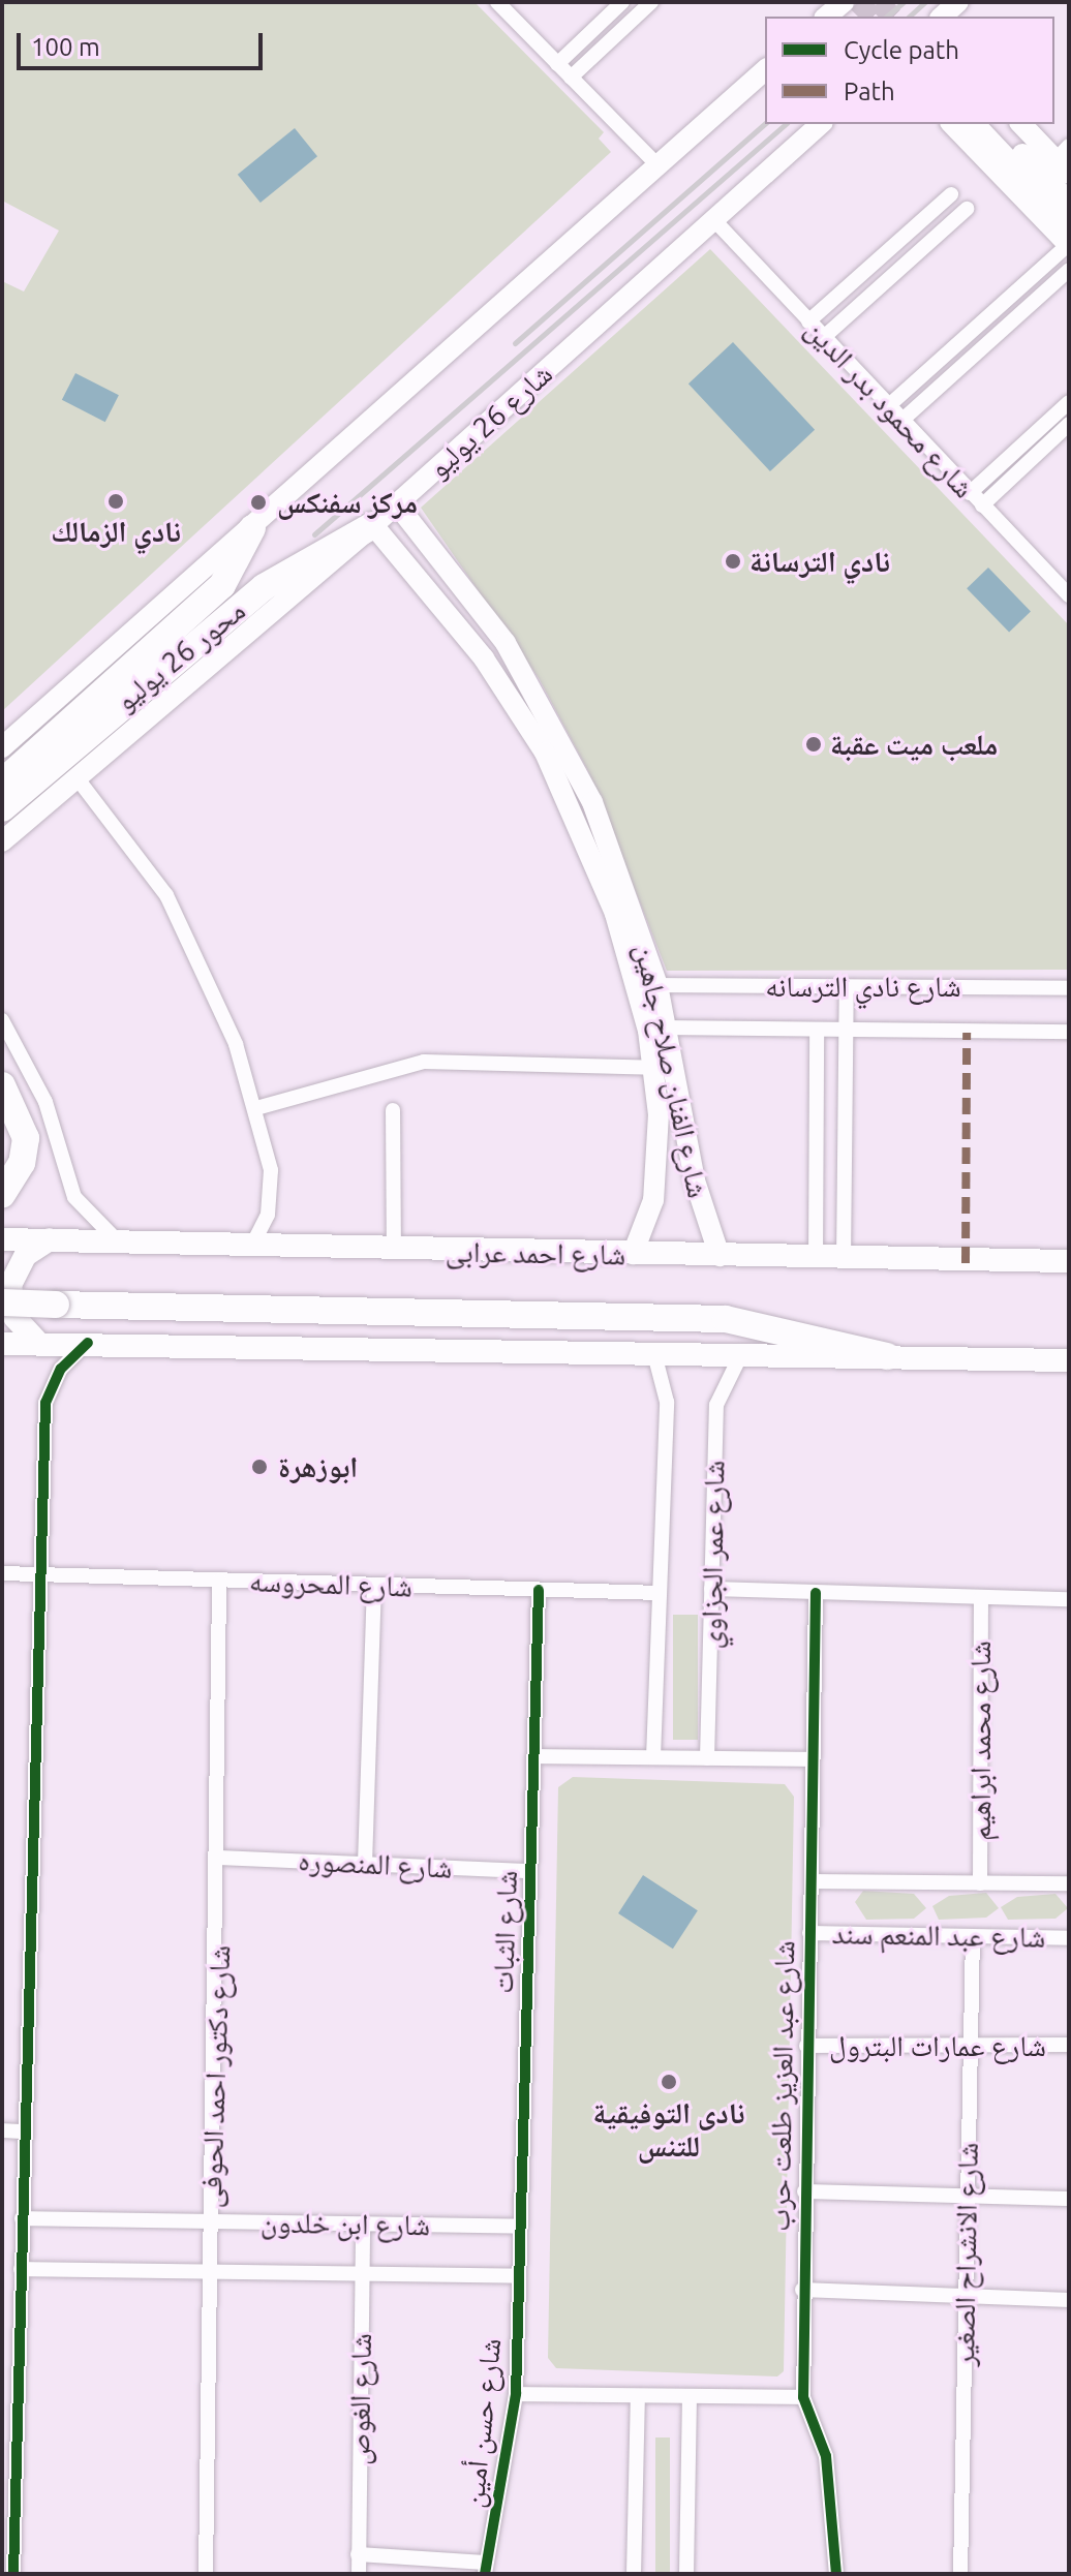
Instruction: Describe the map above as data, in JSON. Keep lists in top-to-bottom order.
{
  "streets": {
    "highway": ["محور 26 يوليو"],
    "main road": ["شارع 26 يوليو", "شارع الفنان صلاح جاهين", "شارع احمد عرابى"],
    "street": [
      "شارع محمود بدر الدين",
      "شارع نادي الترسانه",
      "شارع عمر الجزاوي",
      "شارع المحروسه",
      "شارع محمد ابراهيم",
      "شارع المنصوره",
      "شارع الثبات",
      "شارع عبد المنعم سند",
      "شارع عمارات البترول",
      "شارع دكتور احمد الحوفى",
      "شارع عبد العزيز طلعت حرب",
      "شارع ابن خلدون",
      "شارع الانشراح الصغير",
      "شارع الغوص",
      "شارع حسن أمين"
    ]
  },
  "crossings": [
    ["شارع محمود بدر الدين", "شارع 26 يوليو"],
    ["شارع 26 يوليو", "محور 26 يوليو"],
    ["شارع 26 يوليو", "شارع الفنان صلاح جاهين"],
    ["محور 26 يوليو", "شارع الفنان صلاح جاهين"],
    ["شارع نادي الترسانه", "شارع الفنان صلاح جاهين"],
    ["شارع الفنان صلاح جاهين", "شارع احمد عرابى"],
    ["شارع عمر الجزاوي", "شارع المحروسه"],
    ["شارع المحروسه", "شارع الثبات"],
    ["شارع المحروسه", "شارع دكتور احمد الحوفى"],
    ["شارع محمد ابراهيم", "شارع عبد المنعم سند"],
    ["شارع المنصوره", "شارع الثبات"],
    ["شارع المنصوره", "شارع دكتور احمد الحوفى"],
    ["شارع الثبات", "شارع ابن خلدون"],
    ["شارع الثبات", "شارع حسن أمين"],
    ["شارع عبد المنعم سند", "شارع عبد العزيز طلعت حرب"],
    ["شارع عبد المنعم سند", "شارع الانشراح الصغير"],
    ["شارع عمارات البترول", "شارع عبد العزيز طلعت حرب"],
    ["شارع عمارات البترول", "شارع الانشراح الصغير"],
    ["شارع دكتور احمد الحوفى", "شارع ابن خلدون"],
    ["شارع ابن خلدون", "شارع الغوص"],
    ["شارع ابن خلدون", "شارع حسن أمين"]
  ],
  "places": [
    "نادي الزمالك",
    "مركز سفنكس",
    "نادي الترسانة",
    "ملعب ميت عقبة",
    "ابوزهرة",
    "نادى التوفيقية للتنس"
  ],
  "legend": ["Cycle path", "Path"],
  "scale_bar": "100 m"
}
